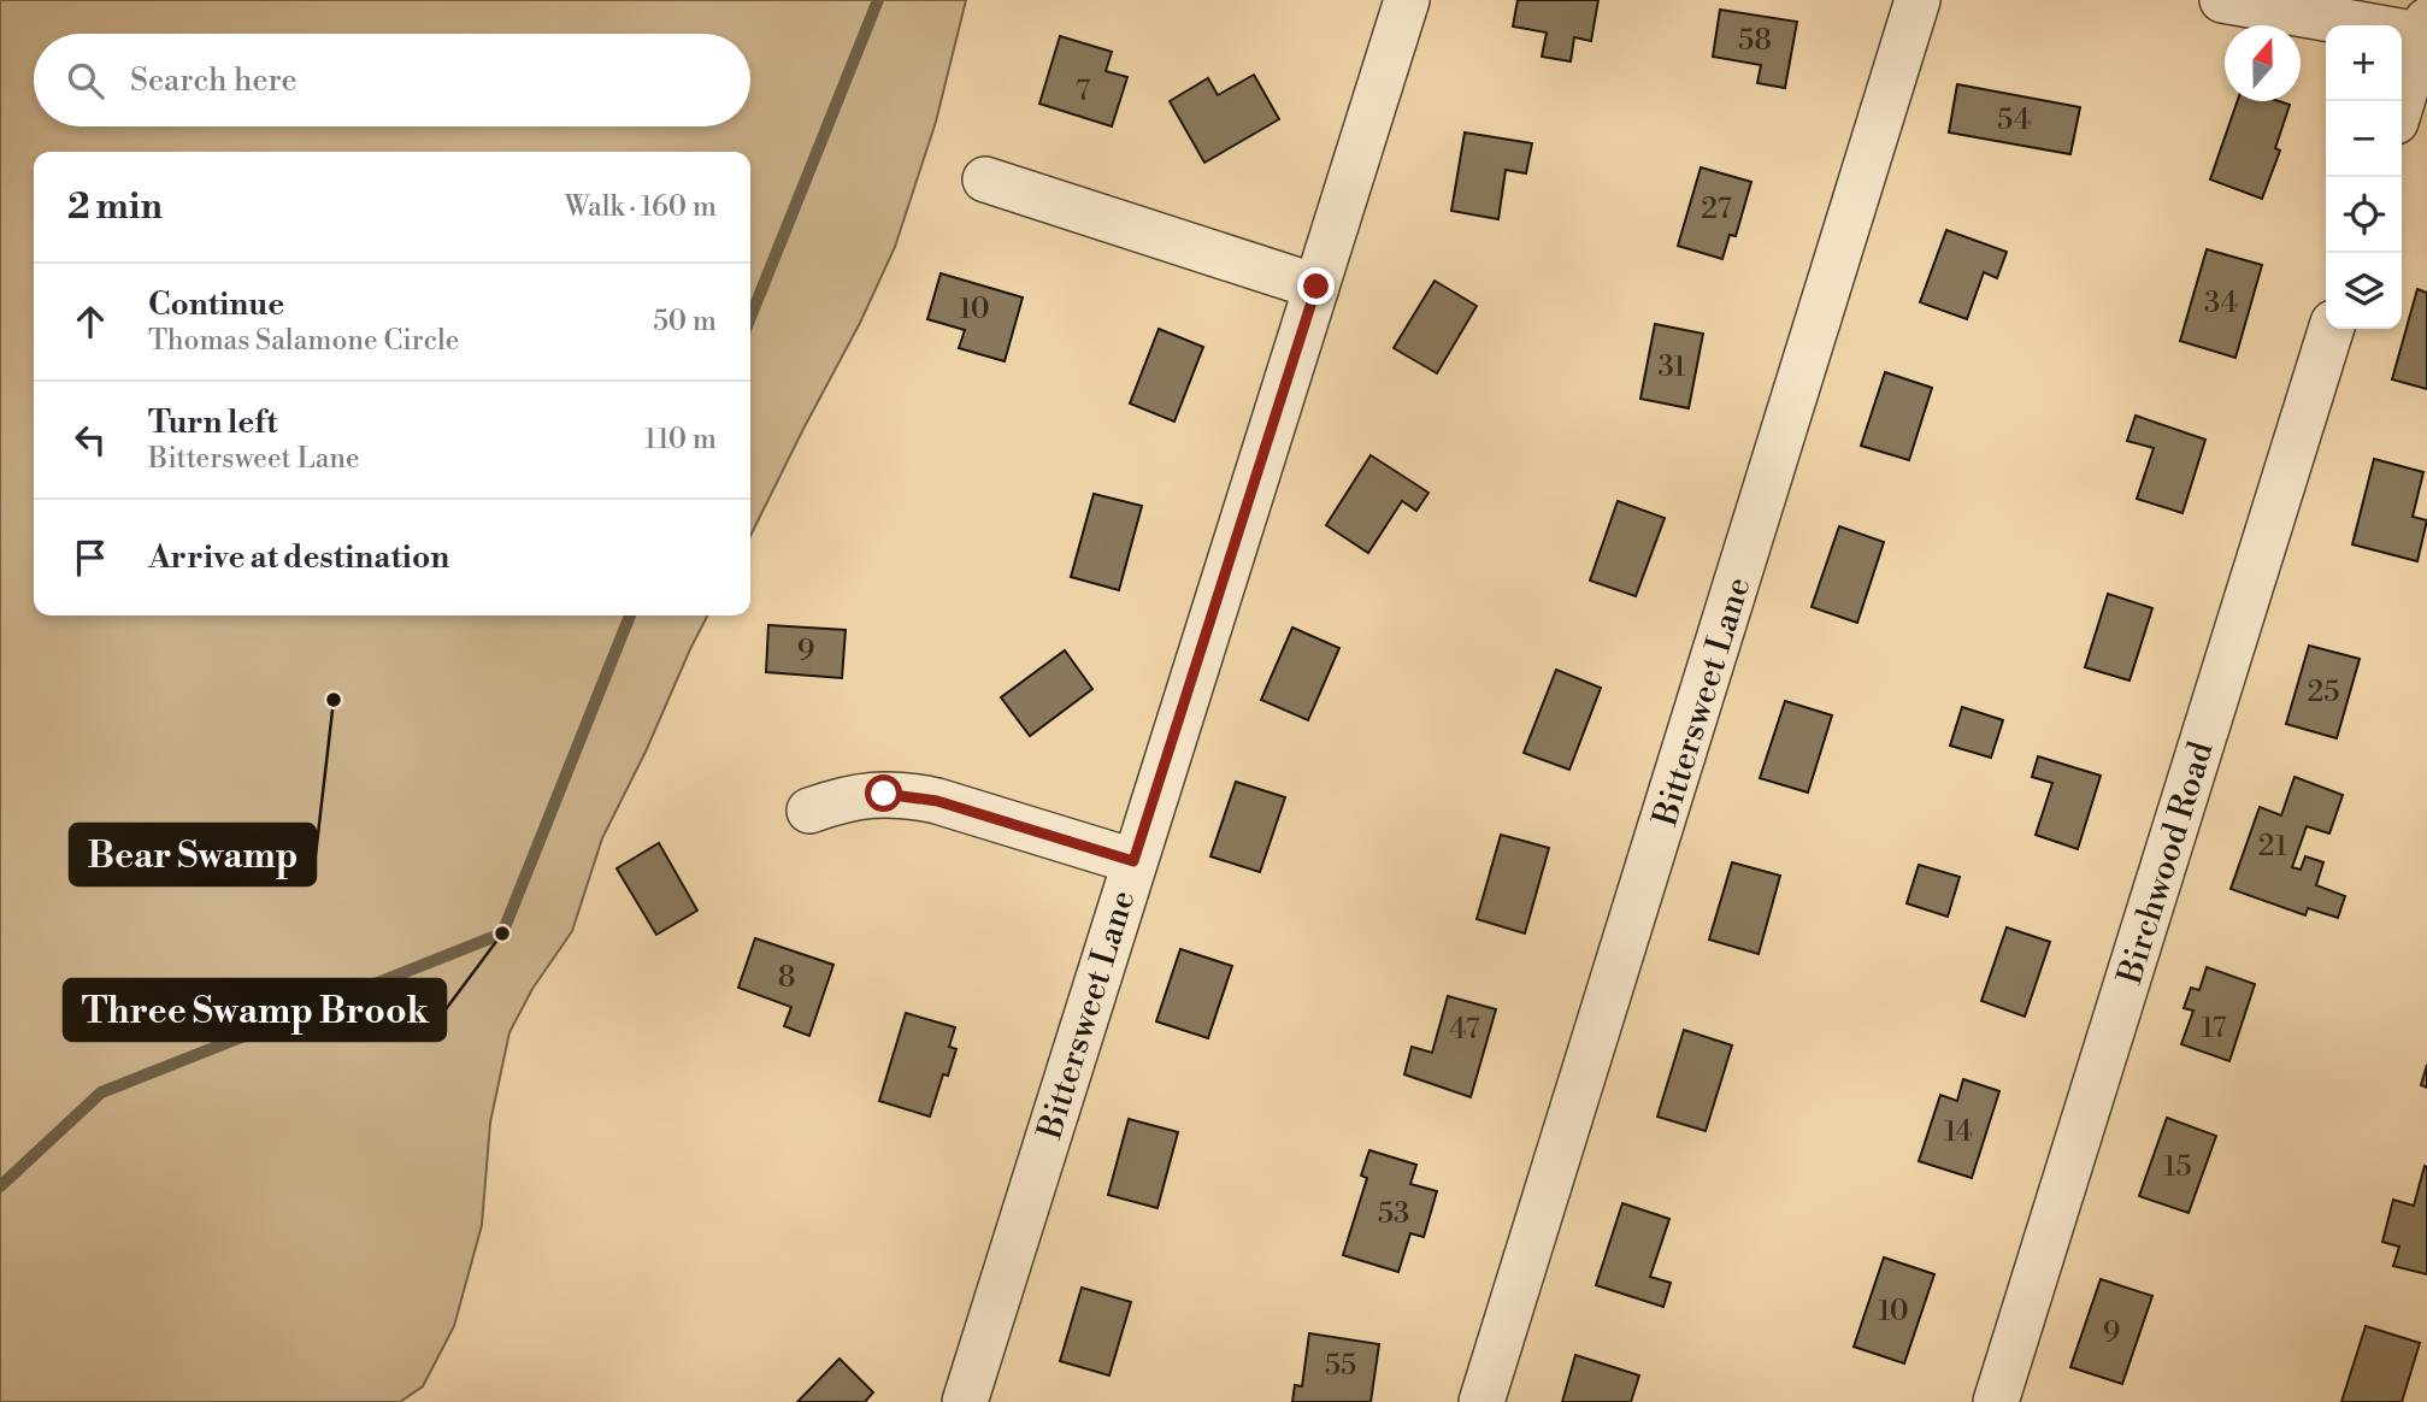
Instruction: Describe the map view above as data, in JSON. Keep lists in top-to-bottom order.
{
  "streets": {
    "street": ["Bittersweet Lane", "Birchwood Road"]
  },
  "places": ["Bear Swamp", "Three Swamp Brook"],
  "house_numbers": [
    "58",
    "7",
    "54",
    "27",
    "34",
    "10",
    "31",
    "9",
    "25",
    "21",
    "8",
    "17",
    "47",
    "14",
    "15",
    "53",
    "10",
    "9",
    "55"
  ],
  "north": "top",
  "page": {
    "map_buttons": ["+", "−"],
    "search": "Search here",
    "heading": ["2 min", "Walk · 160 m"],
    "list": [
      ["Continue", "Thomas Salamone Circle", "50 m"],
      ["Turn left", "Bittersweet Lane", "110 m"],
      "Arrive at destination"
    ]
  }
}
